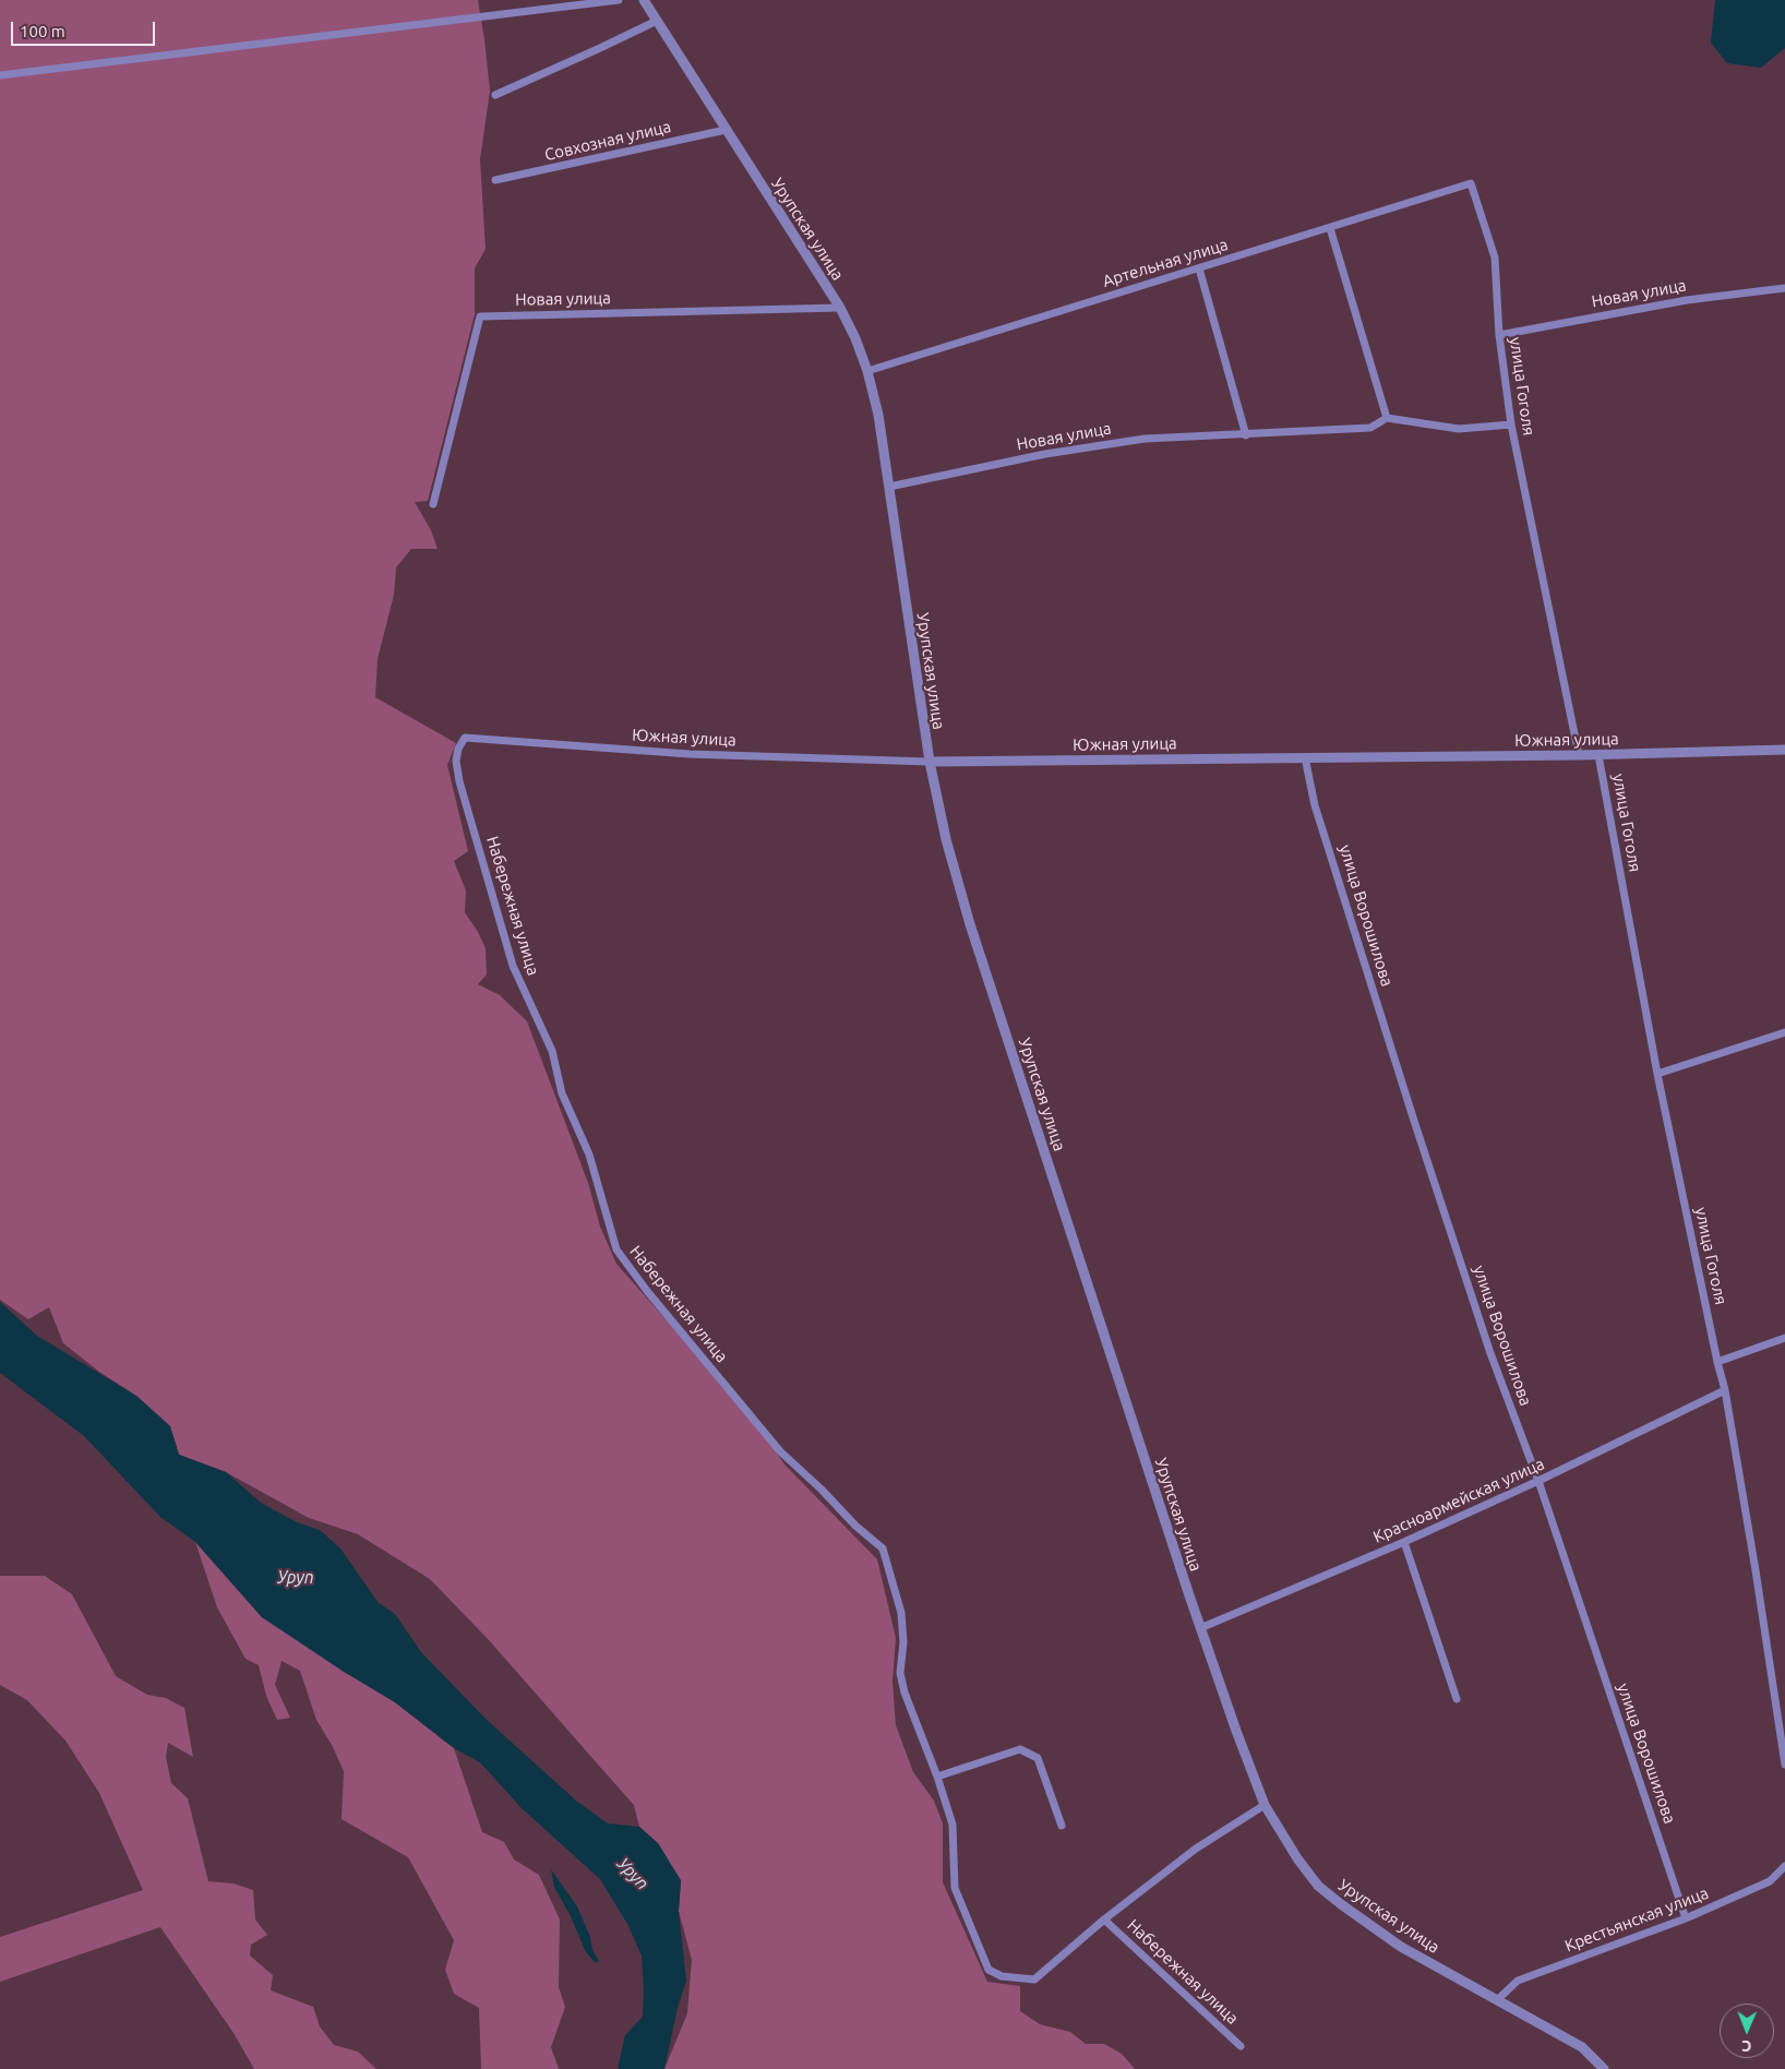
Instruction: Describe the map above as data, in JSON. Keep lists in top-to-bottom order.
{
  "streets": {
    "street": [
      "Совхозная улица",
      "Урупская улица",
      "Артельная улица",
      "Новая улица",
      "улица Гоголя",
      "Южная улица",
      "Набережная улица",
      "улица Ворошилова",
      "Красноармейская улица",
      "Крестьянская улица"
    ]
  },
  "crossings": [
    ["Совхозная улица", "Урупская улица"],
    ["Урупская улица", "Артельная улица"],
    ["Урупская улица", "Новая улица"],
    ["Урупская улица", "Южная улица"],
    ["Урупская улица", "Красноармейская улица"],
    ["Урупская улица", "Крестьянская улица"],
    ["Артельная улица", "улица Гоголя"],
    ["Новая улица", "улица Гоголя"],
    ["улица Гоголя", "Южная улица"],
    ["улица Гоголя", "Красноармейская улица"],
    ["Южная улица", "Набережная улица"],
    ["Южная улица", "улица Ворошилова"],
    ["улица Ворошилова", "Красноармейская улица"],
    ["улица Ворошилова", "Крестьянская улица"]
  ],
  "water": ["Уруп"],
  "scale_bar": "100 m",
  "north": "bottom"
}
